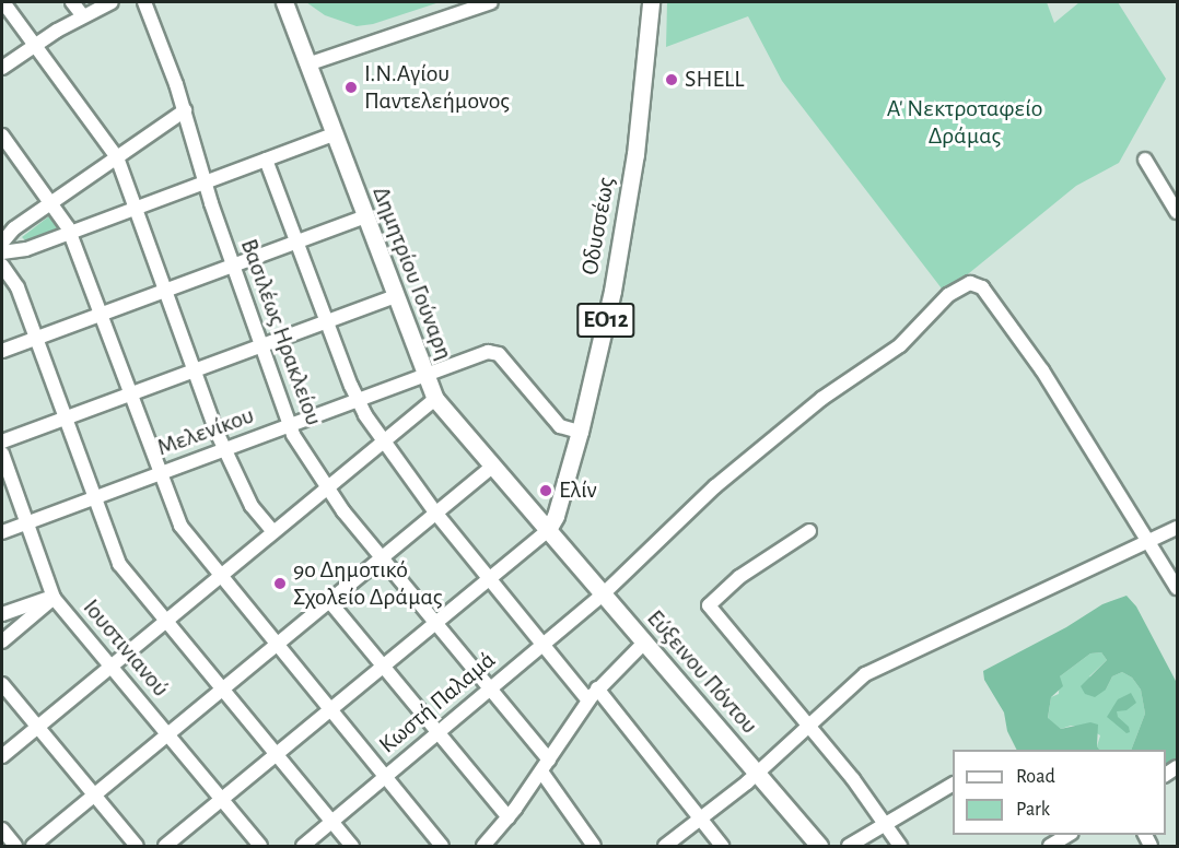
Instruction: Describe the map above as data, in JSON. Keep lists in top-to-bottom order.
{
  "streets": {
    "main road": [
      "Οδυσσέως",
      "Δημητρίου Γούναρη",
      "ΕΟ12",
      "Εύξεινου Πόντου"
    ],
    "street": [
      "Βασιλέως Ηρακλείου",
      "Μελενίκου",
      "Ιουστινιανού",
      "Κωστή Παλαμά"
    ]
  },
  "crossings": [
    ["Οδυσσέως", "Δημητρίου Γούναρη"],
    ["Οδυσσέως", "Μελενίκου"],
    ["Οδυσσέως", "Εύξεινου Πόντου"],
    ["Δημητρίου Γούναρη", "Μελενίκου"],
    ["Δημητρίου Γούναρη", "Εύξεινου Πόντου"],
    ["Βασιλέως Ηρακλείου", "Μελενίκου"],
    ["Βασιλέως Ηρακλείου", "Κωστή Παλαμά"],
    ["Μελενίκου", "Ιουστινιανού"],
    ["Εύξεινου Πόντου", "Κωστή Παλαμά"]
  ],
  "parks": ["Α' Νεκτροταφείο Δράμας"],
  "places": [
    "SHELL",
    "Ι.Ν.Αγίου Παντελεήμονος",
    "Ελίν",
    "9ο Δημοτικό Σχολείο Δράμας"
  ],
  "legend": ["Road", "Park"]
}
